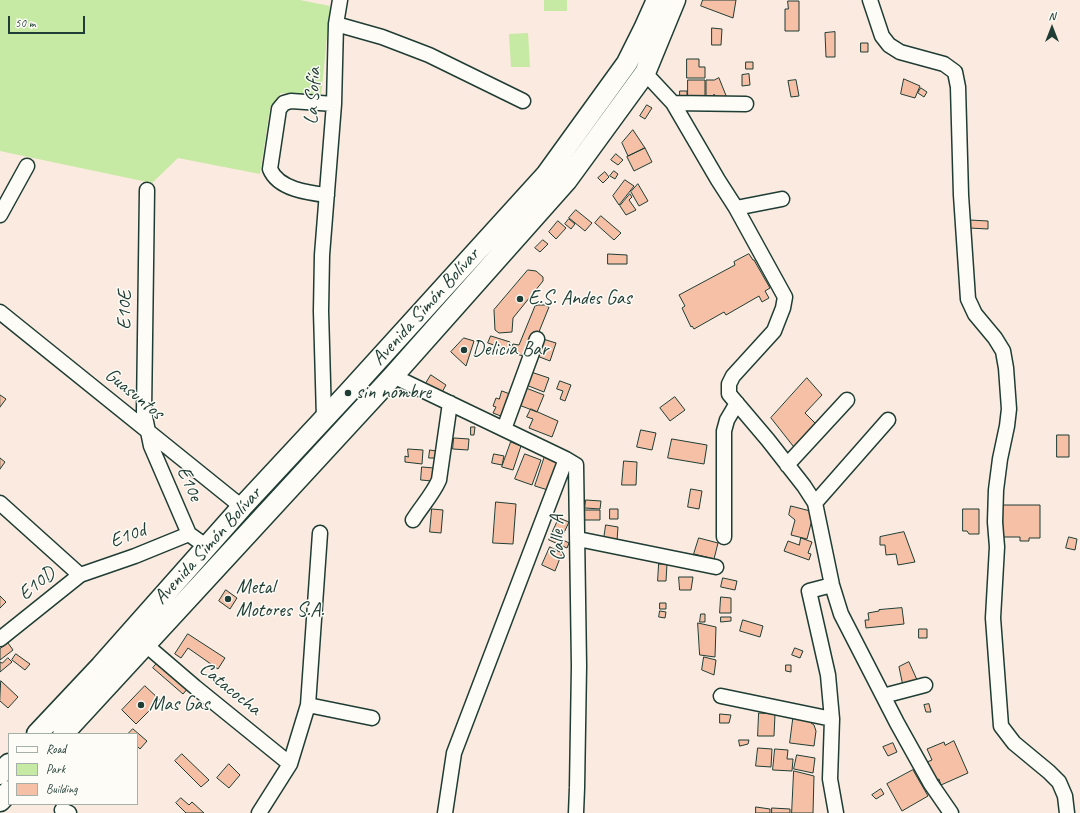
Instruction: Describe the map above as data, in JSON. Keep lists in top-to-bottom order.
{
  "streets": {
    "highway": ["Avenida Simón Bolívar"],
    "street": [
      "La Sofía",
      "E10E",
      "Guasuntos",
      "E10e",
      "E10d",
      "Calle A",
      "E10D",
      "Catacocha"
    ]
  },
  "crossings": [
    ["La Sofía", "Avenida Simón Bolívar"],
    ["Avenida Simón Bolívar", "Guasuntos"],
    ["Avenida Simón Bolívar", "E10e"],
    ["Avenida Simón Bolívar", "Calle A"],
    ["Avenida Simón Bolívar", "Catacocha"],
    ["E10E", "Guasuntos"],
    ["E10E", "E10e"],
    ["Guasuntos", "E10e"],
    ["E10e", "E10d"],
    ["E10d", "E10D"]
  ],
  "places": [
    "E.S. Andes Gas",
    "Delicia Bar",
    "sin nombre",
    "Metal Motores S.A.",
    "Mas Gas"
  ],
  "legend": ["Road", "Park", "Building"],
  "scale_bar": "50 m",
  "north": "top"
}
